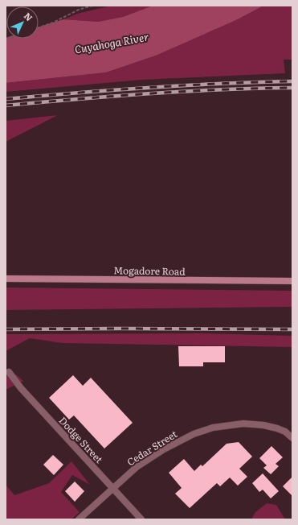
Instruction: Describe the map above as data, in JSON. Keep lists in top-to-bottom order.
{
  "streets": {
    "street": ["Mogadore Road", "Dodge Street", "Cedar Street"]
  },
  "crossings": [
    ["Dodge Street", "Cedar Street"]
  ],
  "water": ["Cuyahoga River"],
  "north": "top right"
}
